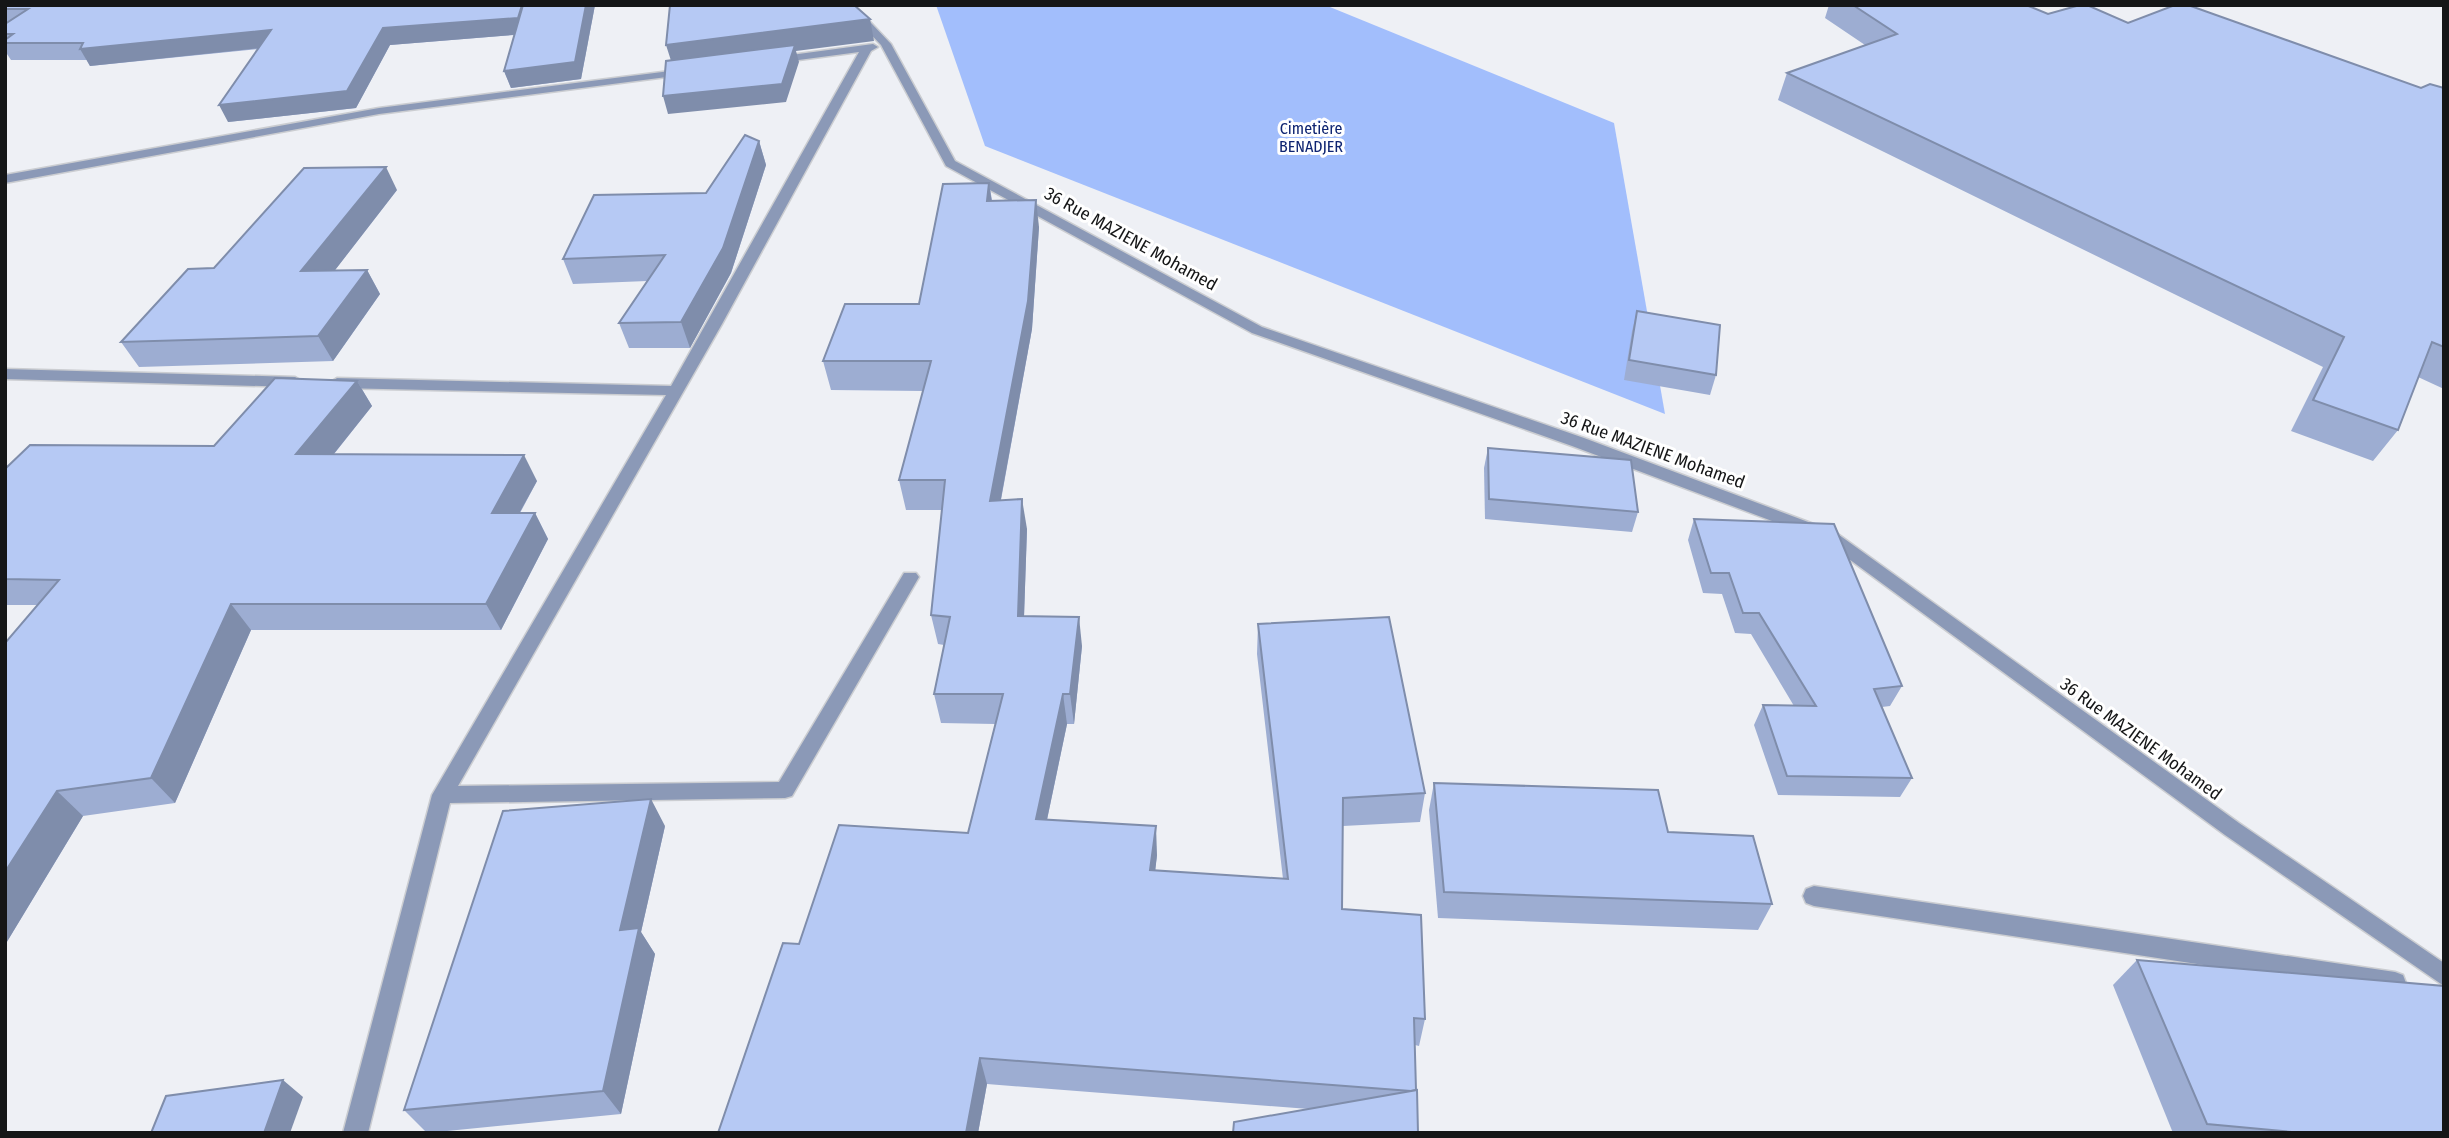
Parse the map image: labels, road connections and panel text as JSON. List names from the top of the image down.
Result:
{
  "streets": {
    "street": ["36 Rue MAZIENE Mohamed"]
  },
  "parks": ["Cimetière BENADJER"]
}
